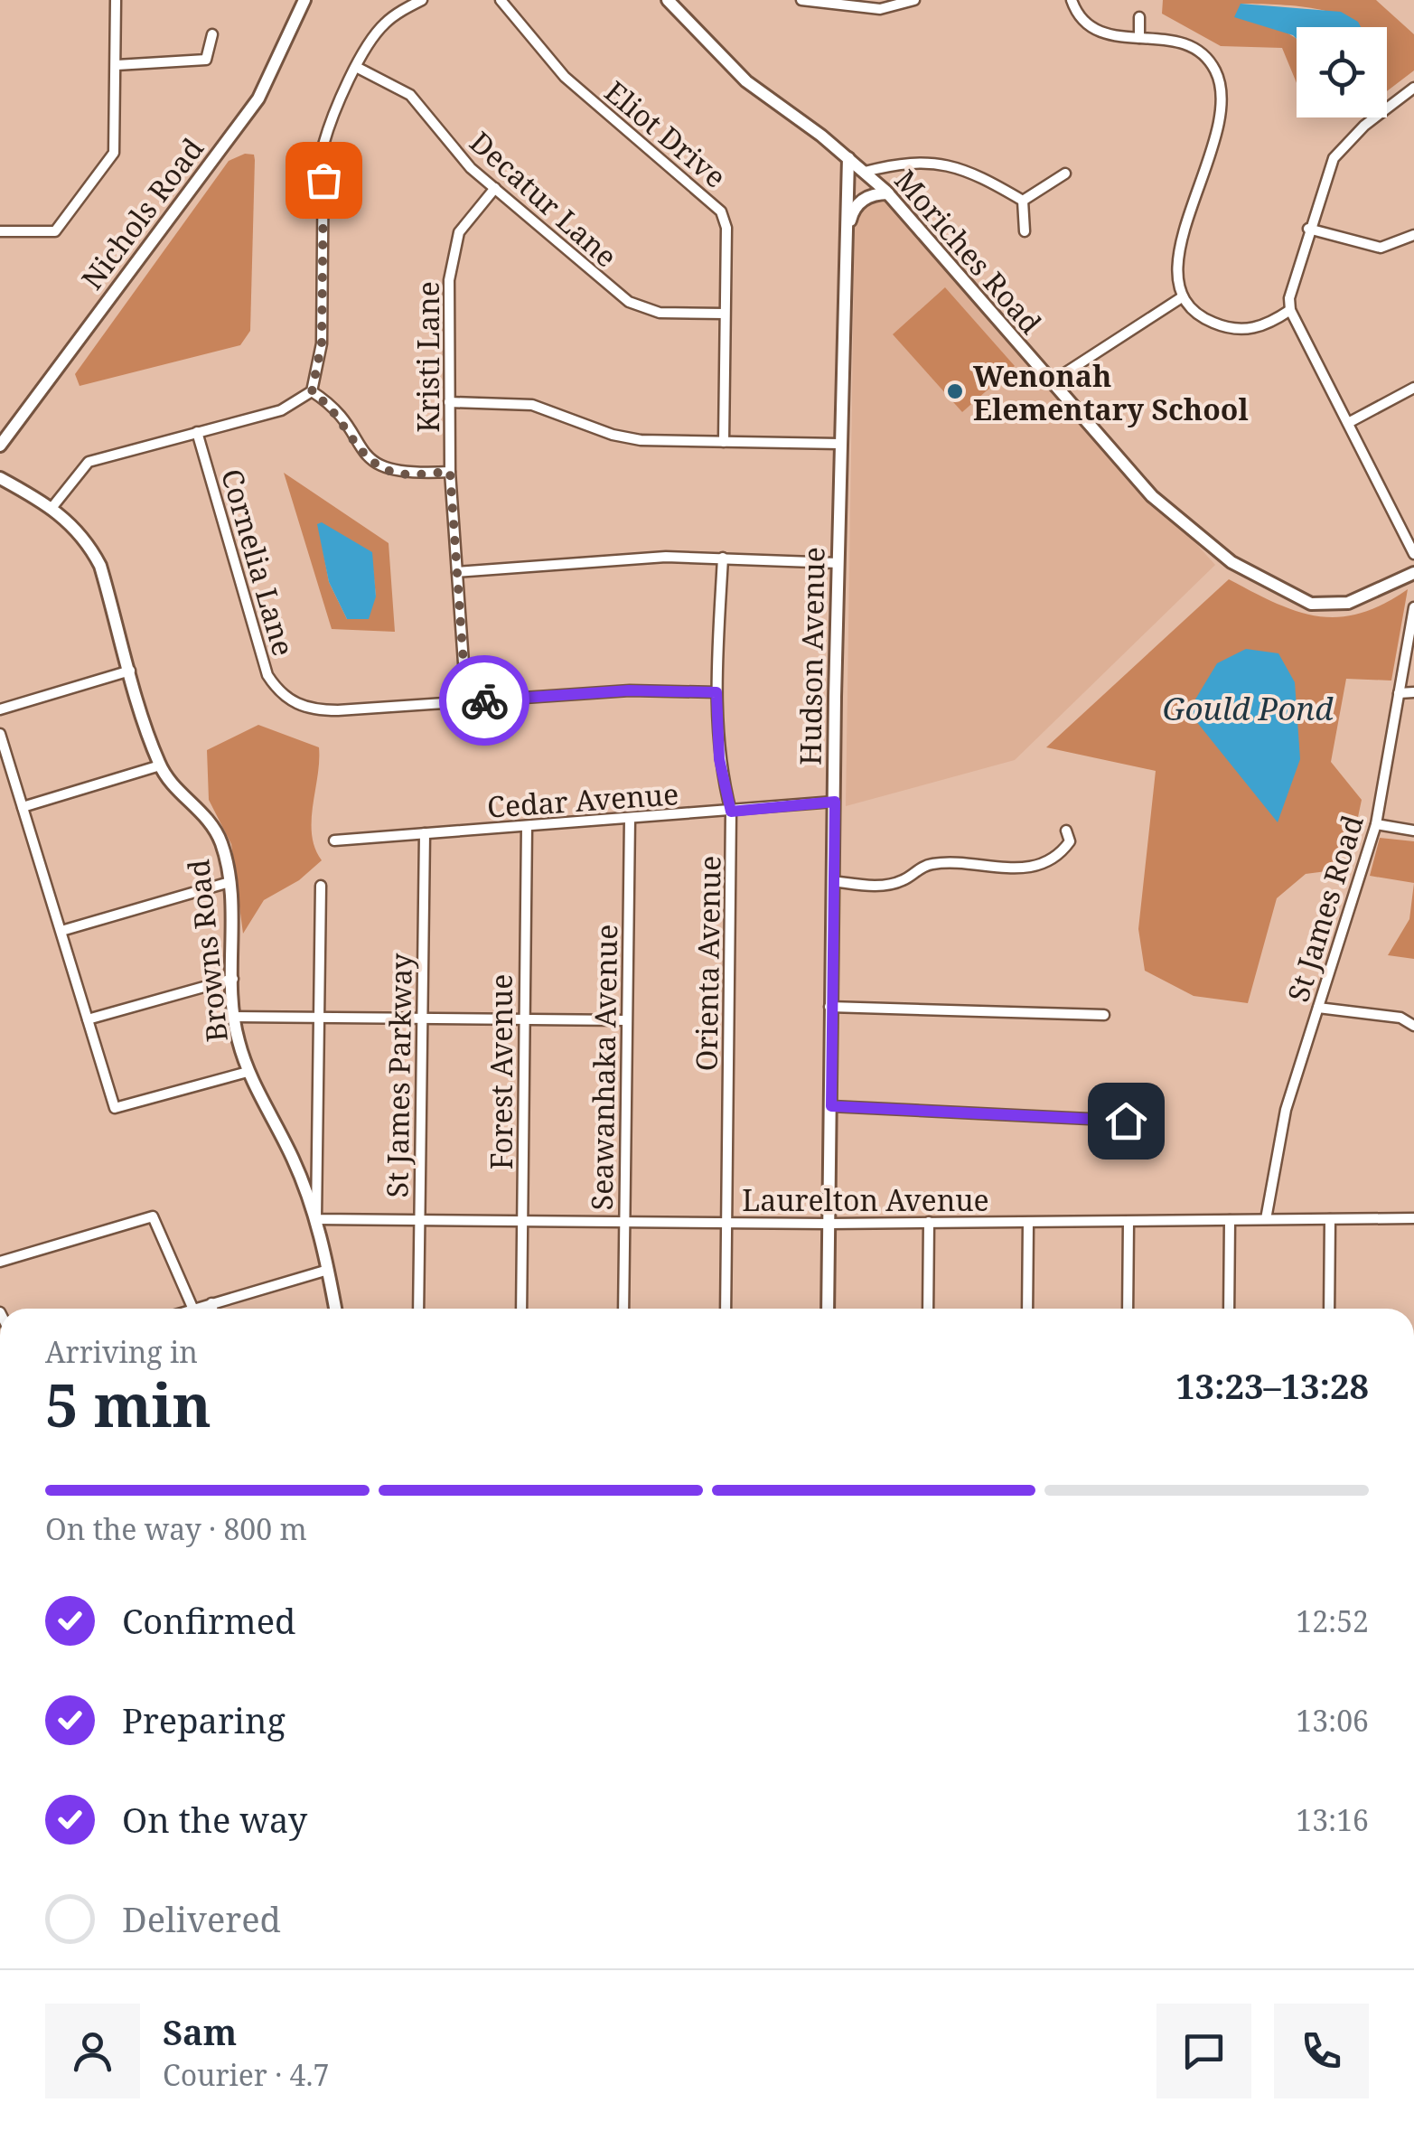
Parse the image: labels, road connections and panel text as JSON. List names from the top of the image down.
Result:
{
  "streets": {
    "street": [
      "Eliot Drive",
      "Decatur Lane",
      "Nichols Road",
      "Moriches Road",
      "Kristi Lane",
      "Cornelia Lane",
      "Hudson Avenue",
      "Cedar Avenue",
      "St James Road",
      "Browns Road",
      "Orienta Avenue",
      "Seawanhaka Avenue",
      "Forest Avenue",
      "St James Parkway",
      "Laurelton Avenue"
    ]
  },
  "crossings": [
    ["Eliot Drive", "Decatur Lane"],
    ["Decatur Lane", "Kristi Lane"],
    ["Moriches Road", "Hudson Avenue"],
    ["Kristi Lane", "Cornelia Lane"],
    ["Cornelia Lane", "Orienta Avenue"],
    ["Hudson Avenue", "Cedar Avenue"],
    ["Hudson Avenue", "Laurelton Avenue"],
    ["Cedar Avenue", "Orienta Avenue"],
    ["Cedar Avenue", "Seawanhaka Avenue"],
    ["Cedar Avenue", "Forest Avenue"],
    ["Cedar Avenue", "St James Parkway"],
    ["St James Road", "Laurelton Avenue"],
    ["Browns Road", "Laurelton Avenue"],
    ["Orienta Avenue", "Laurelton Avenue"],
    ["Seawanhaka Avenue", "Laurelton Avenue"],
    ["Forest Avenue", "Laurelton Avenue"],
    ["St James Parkway", "Laurelton Avenue"]
  ],
  "water": ["Gould Pond"],
  "places": ["Wenonah Elementary School"],
  "page": {
    "heading": ["5 min", "Arriving in", "13:23–13:28"],
    "panel": ["Sam", "Courier · 4.7"],
    "bar": "On the way · 800 m",
    "list": [
      ["Confirmed", "12:52"],
      ["Preparing", "13:06"],
      ["On the way", "13:16"],
      "Delivered"
    ]
  }
}
